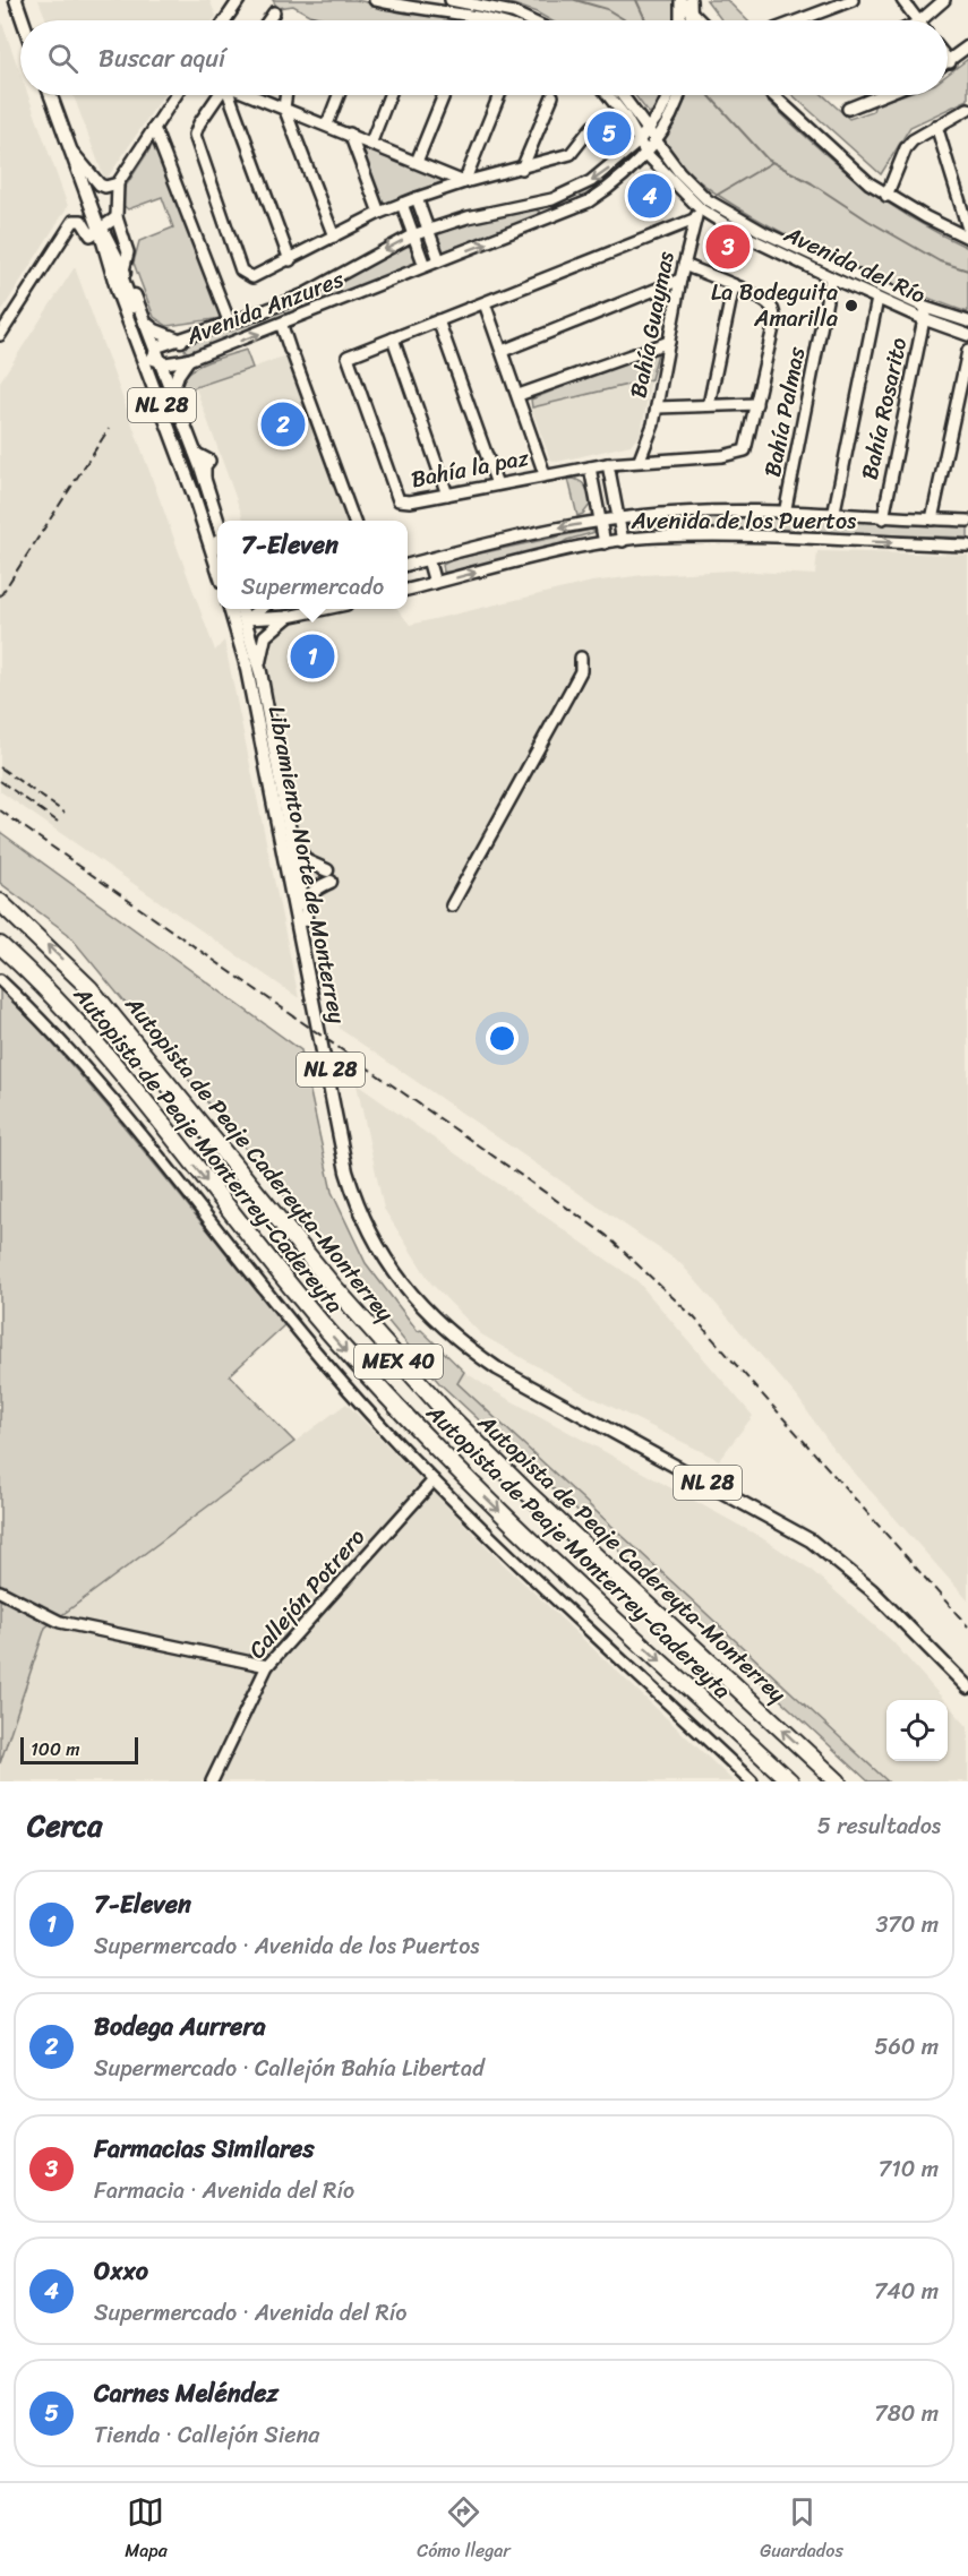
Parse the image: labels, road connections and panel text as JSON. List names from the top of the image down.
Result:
{
  "streets": {
    "highway": ["Autopista de Peaje Monterrey-Cadereyta", "Autopista de Peaje Cadereyta-Monterrey", "MEX 40"],
    "main road": ["NL 28", "Libramiento Norte de Monterrey"],
    "street": [
      "Avenida del Río",
      "Avenida Anzures",
      "Bahía Guaymas",
      "Bahía Rosarito",
      "Bahía Palmas",
      "Bahía la paz",
      "Avenida de los Puertos",
      "Callejón Potrero"
    ]
  },
  "crossings": [
    ["Avenida del Río", "Avenida Anzures"],
    ["Avenida del Río", "Bahía Guaymas"],
    ["Avenida del Río", "Bahía Rosarito"],
    ["Avenida del Río", "Bahía Palmas"],
    ["Avenida Anzures", "NL 28"],
    ["Bahía Guaymas", "Bahía la paz"],
    ["Bahía Rosarito", "Avenida de los Puertos"],
    ["Bahía Palmas", "Avenida de los Puertos"]
  ],
  "one_way": ["Autopista de Peaje Monterrey-Cadereyta", "Autopista de Peaje Cadereyta-Monterrey"],
  "places": ["La Bodeguita Amarilla"],
  "scale_bar": "100 m",
  "page": {
    "search": "Buscar aquí",
    "pins": [
      "5",
      "4",
      "3",
      "2",
      "1"
    ],
    "popup": ["7-Eleven", "Supermercado"],
    "scale": "100 m",
    "heading": ["Cerca", "5 resultados"],
    "list": [
      {
        "mark": "1",
        "name": "7-Eleven",
        "note": "Supermercado · Avenida de los Puertos",
        "value": "370 m"
      },
      {
        "mark": "2",
        "name": "Bodega Aurrera",
        "note": "Supermercado · Callejón Bahía Libertad",
        "value": "560 m"
      },
      {
        "mark": "3",
        "name": "Farmacias Similares",
        "note": "Farmacia · Avenida del Río",
        "value": "710 m"
      },
      {
        "mark": "4",
        "name": "Oxxo",
        "note": "Supermercado · Avenida del Río",
        "value": "740 m"
      },
      {
        "mark": "5",
        "name": "Carnes Meléndez",
        "note": "Tienda · Callejón Siena",
        "value": "780 m"
      }
    ],
    "nav": ["Mapa", "Cómo llegar", "Guardados"]
  }
}
